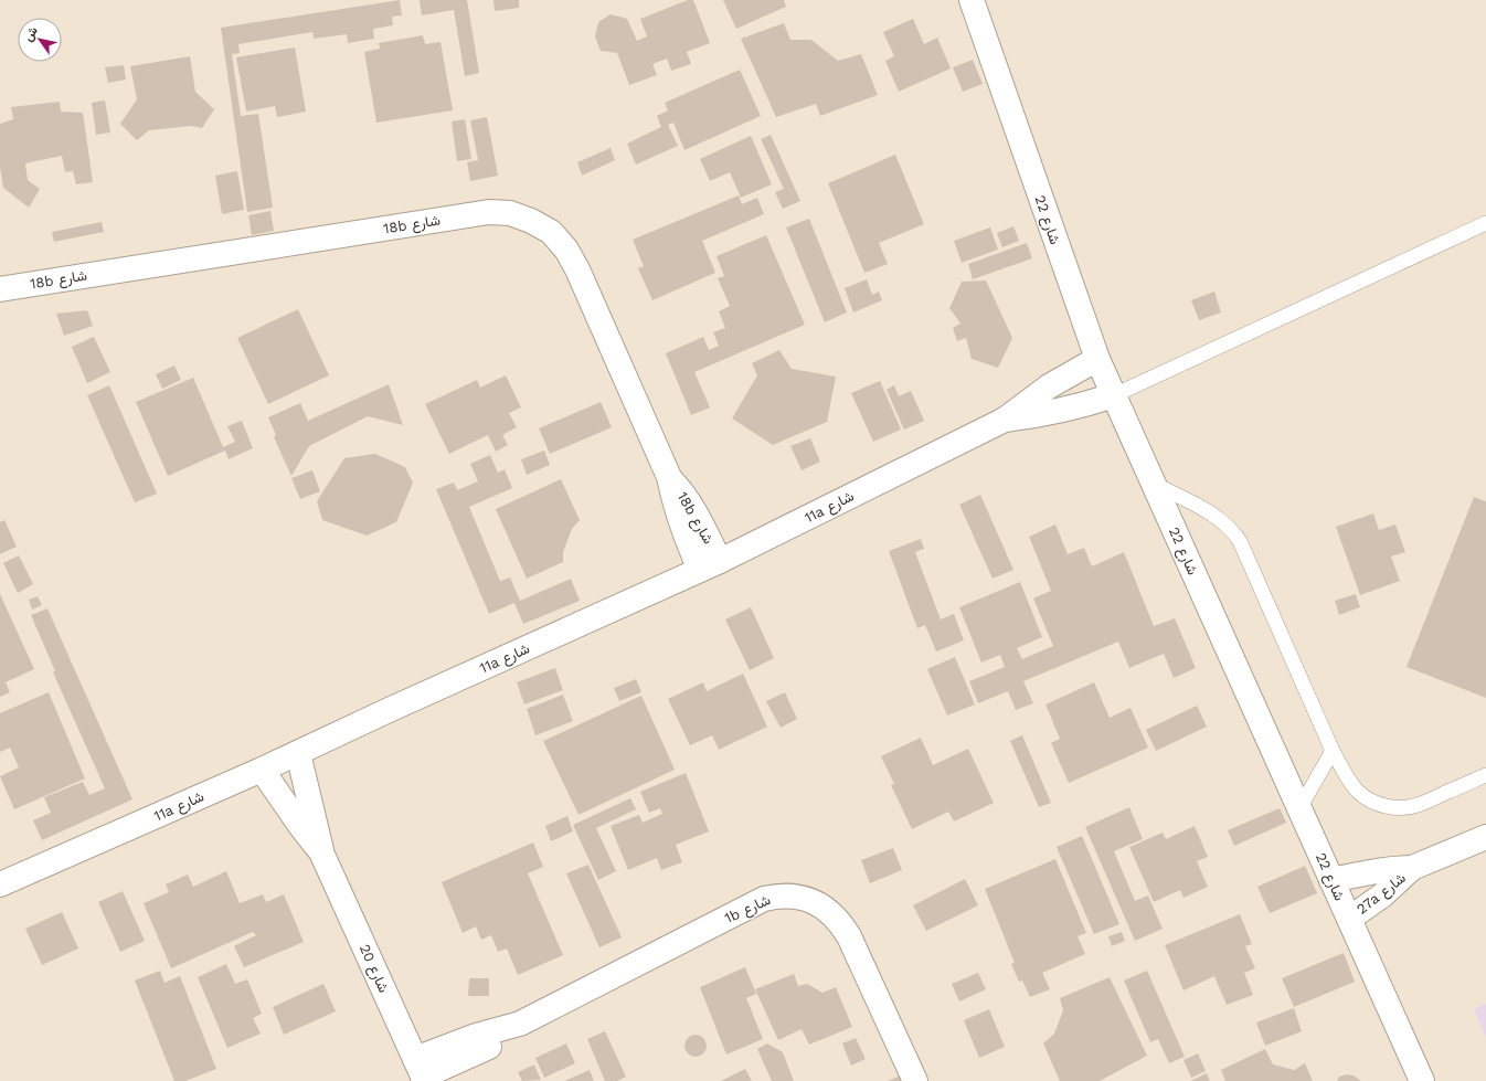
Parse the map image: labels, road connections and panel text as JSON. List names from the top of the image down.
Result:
{
  "streets": {
    "street": [
      "شارع 22",
      "18b شارع",
      "11a شارع",
      "27a شارع",
      "1b شارع",
      "شارع 20"
    ]
  },
  "crossings": [
    ["شارع 22", "11a شارع"],
    ["شارع 22", "27a شارع"],
    ["18b شارع", "11a شارع"],
    ["11a شارع", "شارع 20"],
    ["1b شارع", "شارع 20"]
  ],
  "north": "top left"
}
